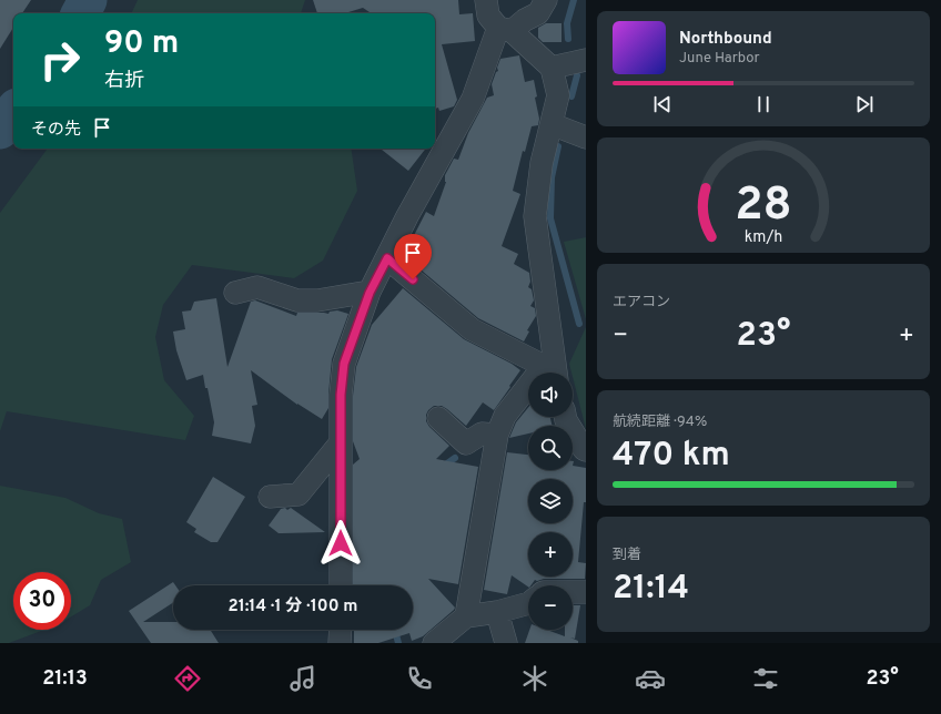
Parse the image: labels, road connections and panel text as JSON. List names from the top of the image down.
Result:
{
  "page": {
    "turn": ["90 m", "右折"],
    "song": ["Northbound", "June Harbor"],
    "then": "その先",
    "tile": [
      "エアコン",
      ["航続距離 · 94%", "470 km"],
      ["到着", "21:14"]
    ],
    "heat": ["−", "23°", "+"],
    "map_buttons": ["+", "−"],
    "limit": "30",
    "trip": "21:14 · 1 分 · 100 m",
    "tabs": ["21:13", "23°"],
    "gauge": ["28", "km/h"]
  }
}
